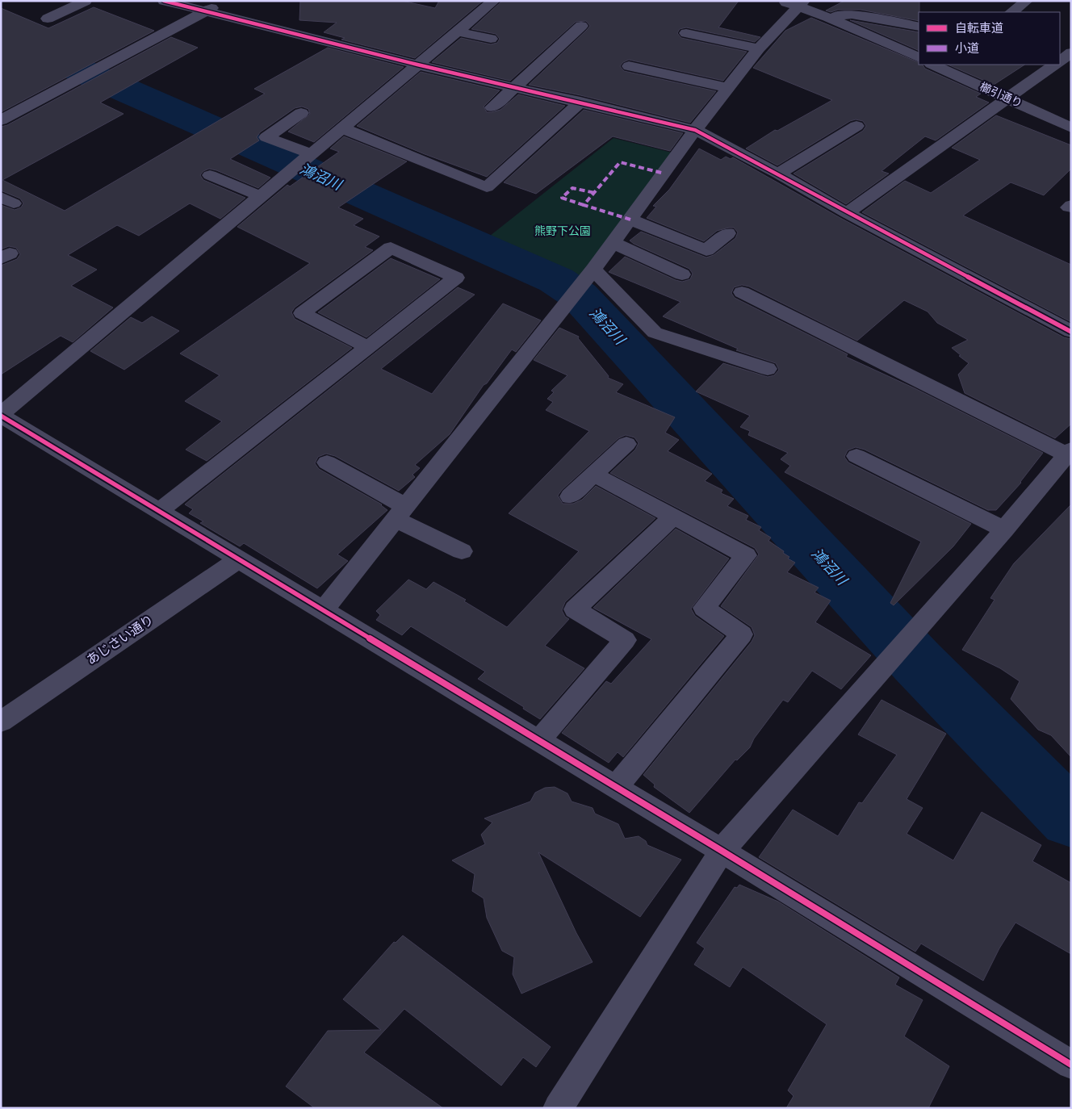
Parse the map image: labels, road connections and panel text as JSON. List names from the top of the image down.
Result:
{
  "streets": {
    "street": ["櫛引通り", "あじさい通り"]
  },
  "water": ["鴻沼川"],
  "parks": ["熊野下公園"],
  "legend": ["自転車道", "小道"]
}
